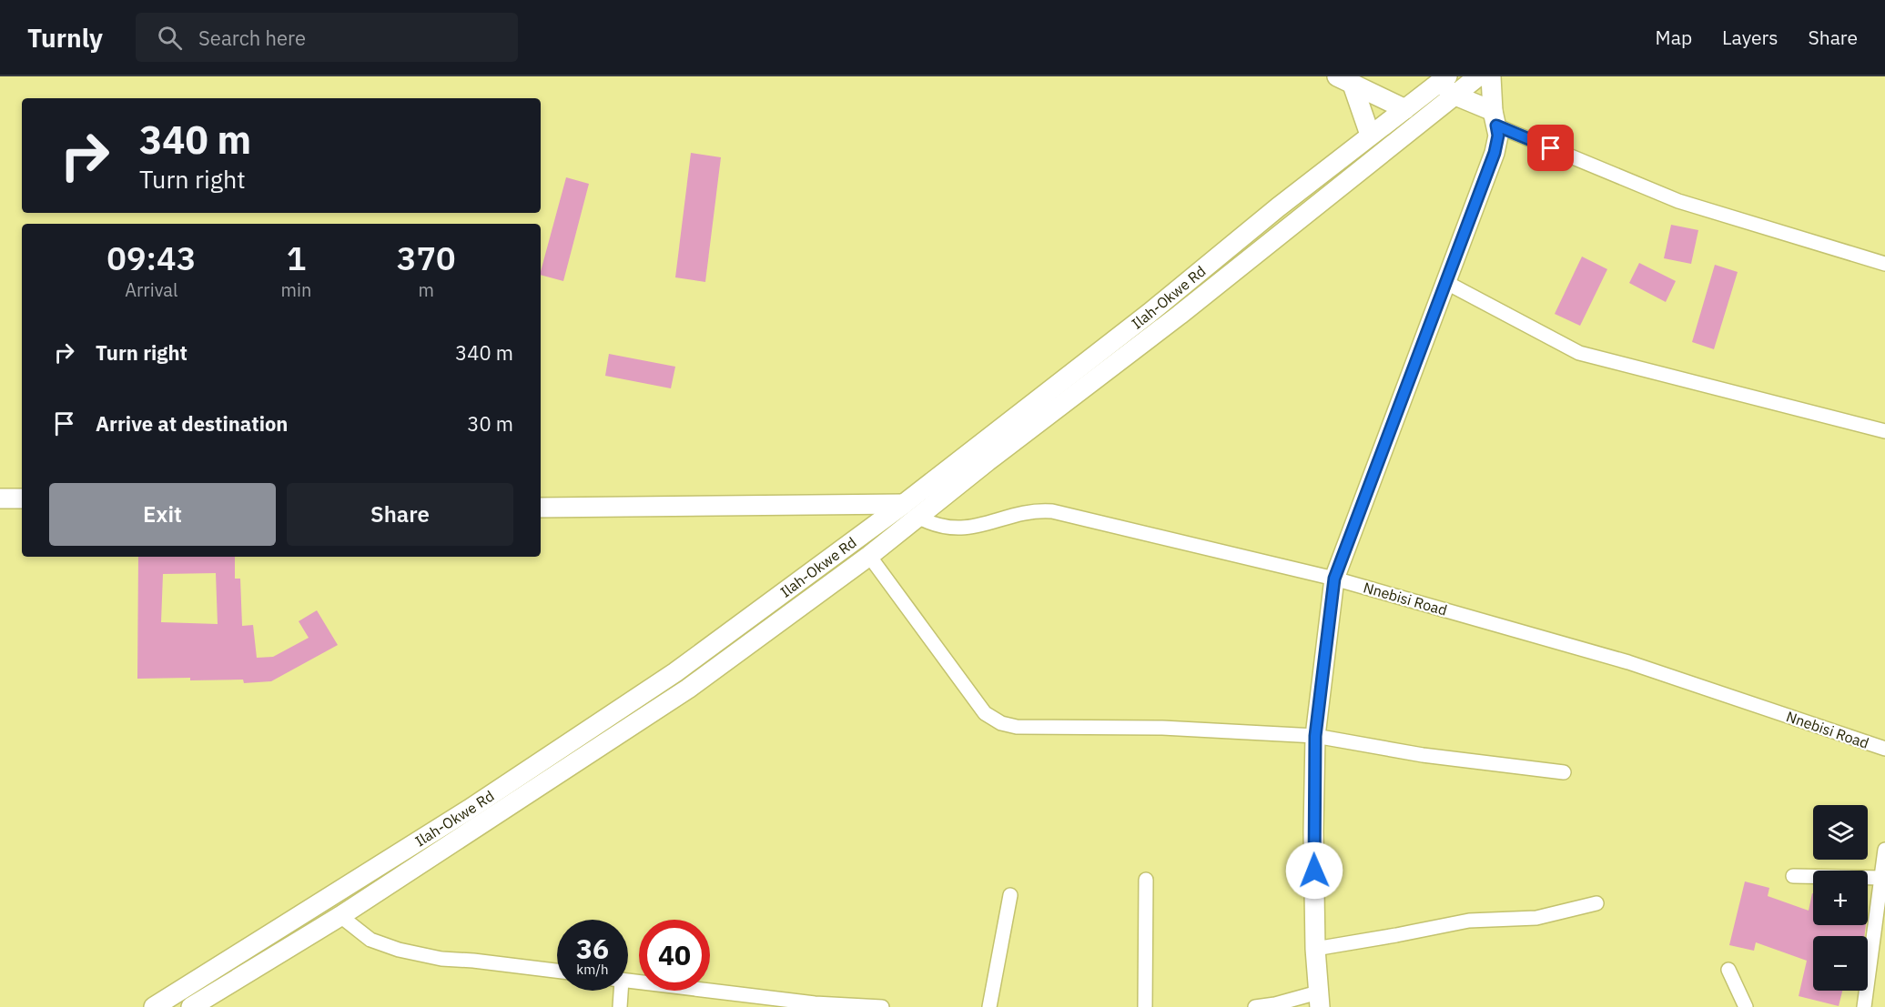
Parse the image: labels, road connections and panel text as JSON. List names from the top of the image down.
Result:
{
  "streets": {
    "main road": ["Ilah-Okwe Rd"],
    "street": ["Nnebisi Road"]
  },
  "crossings": [
    ["Ilah-Okwe Rd", "Nnebisi Road"]
  ],
  "page": {
    "header": "Turnly",
    "search": "Search here",
    "nav": ["Map", "Layers", "Share"],
    "turn": ["340 m", "Turn right"],
    "eta": [
      "09:43",
      "Arrival",
      "1",
      "min",
      "370",
      "m"
    ],
    "list": [
      {
        "name": "Turn right",
        "value": "340 m"
      },
      {
        "name": "Arrive at destination",
        "value": "30 m"
      }
    ],
    "buttons": ["Exit", "Share"],
    "map_buttons": ["+", "−"],
    "speed": "36 km/h",
    "limit": "40"
  }
}
